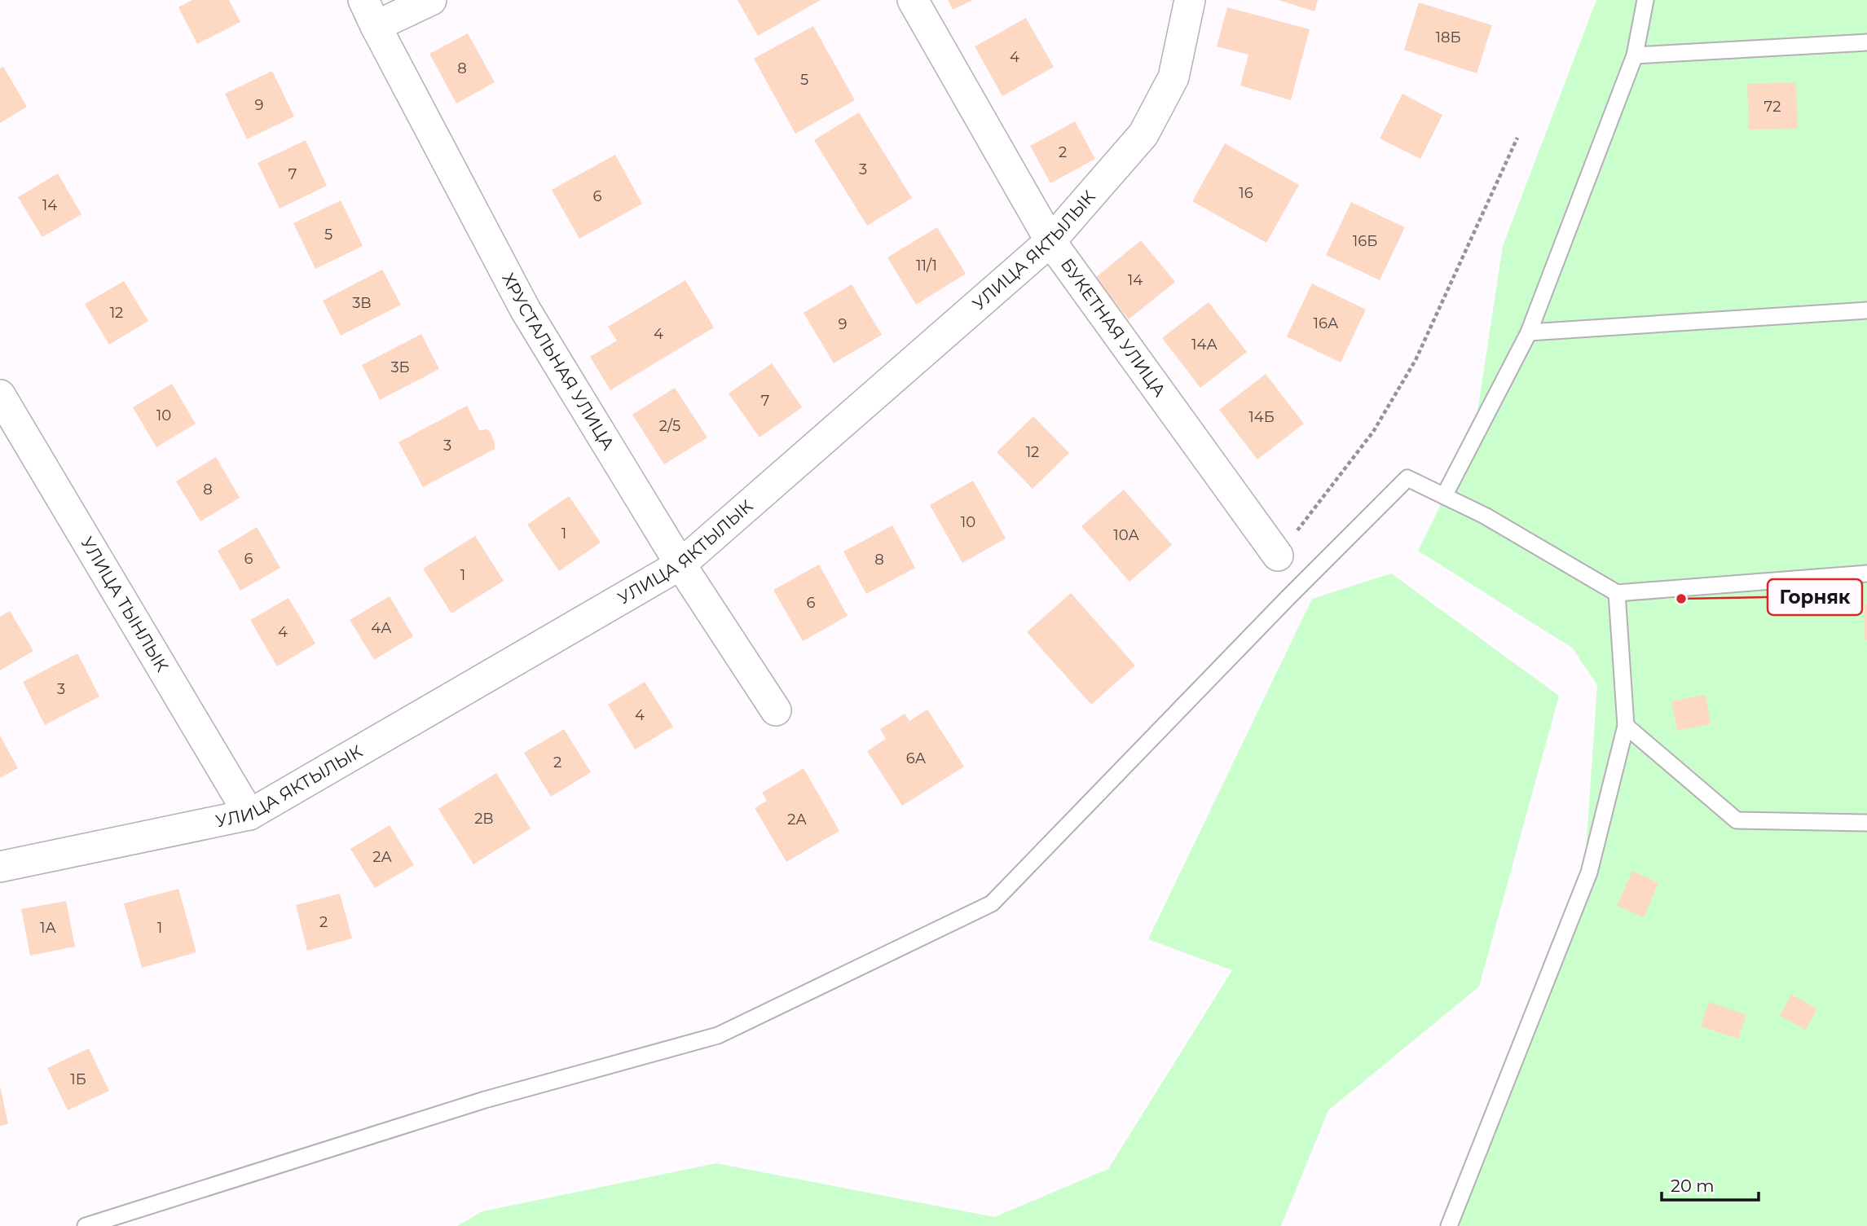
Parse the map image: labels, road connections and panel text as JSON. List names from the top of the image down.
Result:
{
  "streets": {
    "street": [
      "УЛИЦА ЯКТЫЛЫК",
      "БУКЕТНАЯ УЛИЦА",
      "ХРУСТАЛЬНАЯ УЛИЦА",
      "УЛИЦА ТЫНЛЫК"
    ]
  },
  "crossings": [
    ["УЛИЦА ЯКТЫЛЫК", "БУКЕТНАЯ УЛИЦА"],
    ["УЛИЦА ЯКТЫЛЫК", "ХРУСТАЛЬНАЯ УЛИЦА"],
    ["УЛИЦА ЯКТЫЛЫК", "УЛИЦА ТЫНЛЫК"]
  ],
  "places": ["Горняк"],
  "house_numbers": [
    "18Б",
    "4",
    "8",
    "5",
    "9",
    "72",
    "2",
    "3",
    "7",
    "16",
    "6",
    "14",
    "5",
    "16Б",
    "11/1",
    "14",
    "3В",
    "12",
    "16А",
    "9",
    "4",
    "14А",
    "3Б",
    "7",
    "10",
    "14Б",
    "2/5",
    "3",
    "12",
    "8",
    "10",
    "1",
    "10А",
    "6",
    "8",
    "1",
    "6",
    "4А",
    "4",
    "3",
    "4",
    "6А",
    "2",
    "2В",
    "2А",
    "2А",
    "2",
    "1А",
    "1",
    "1Б"
  ],
  "scale_bar": "20 m"
}
